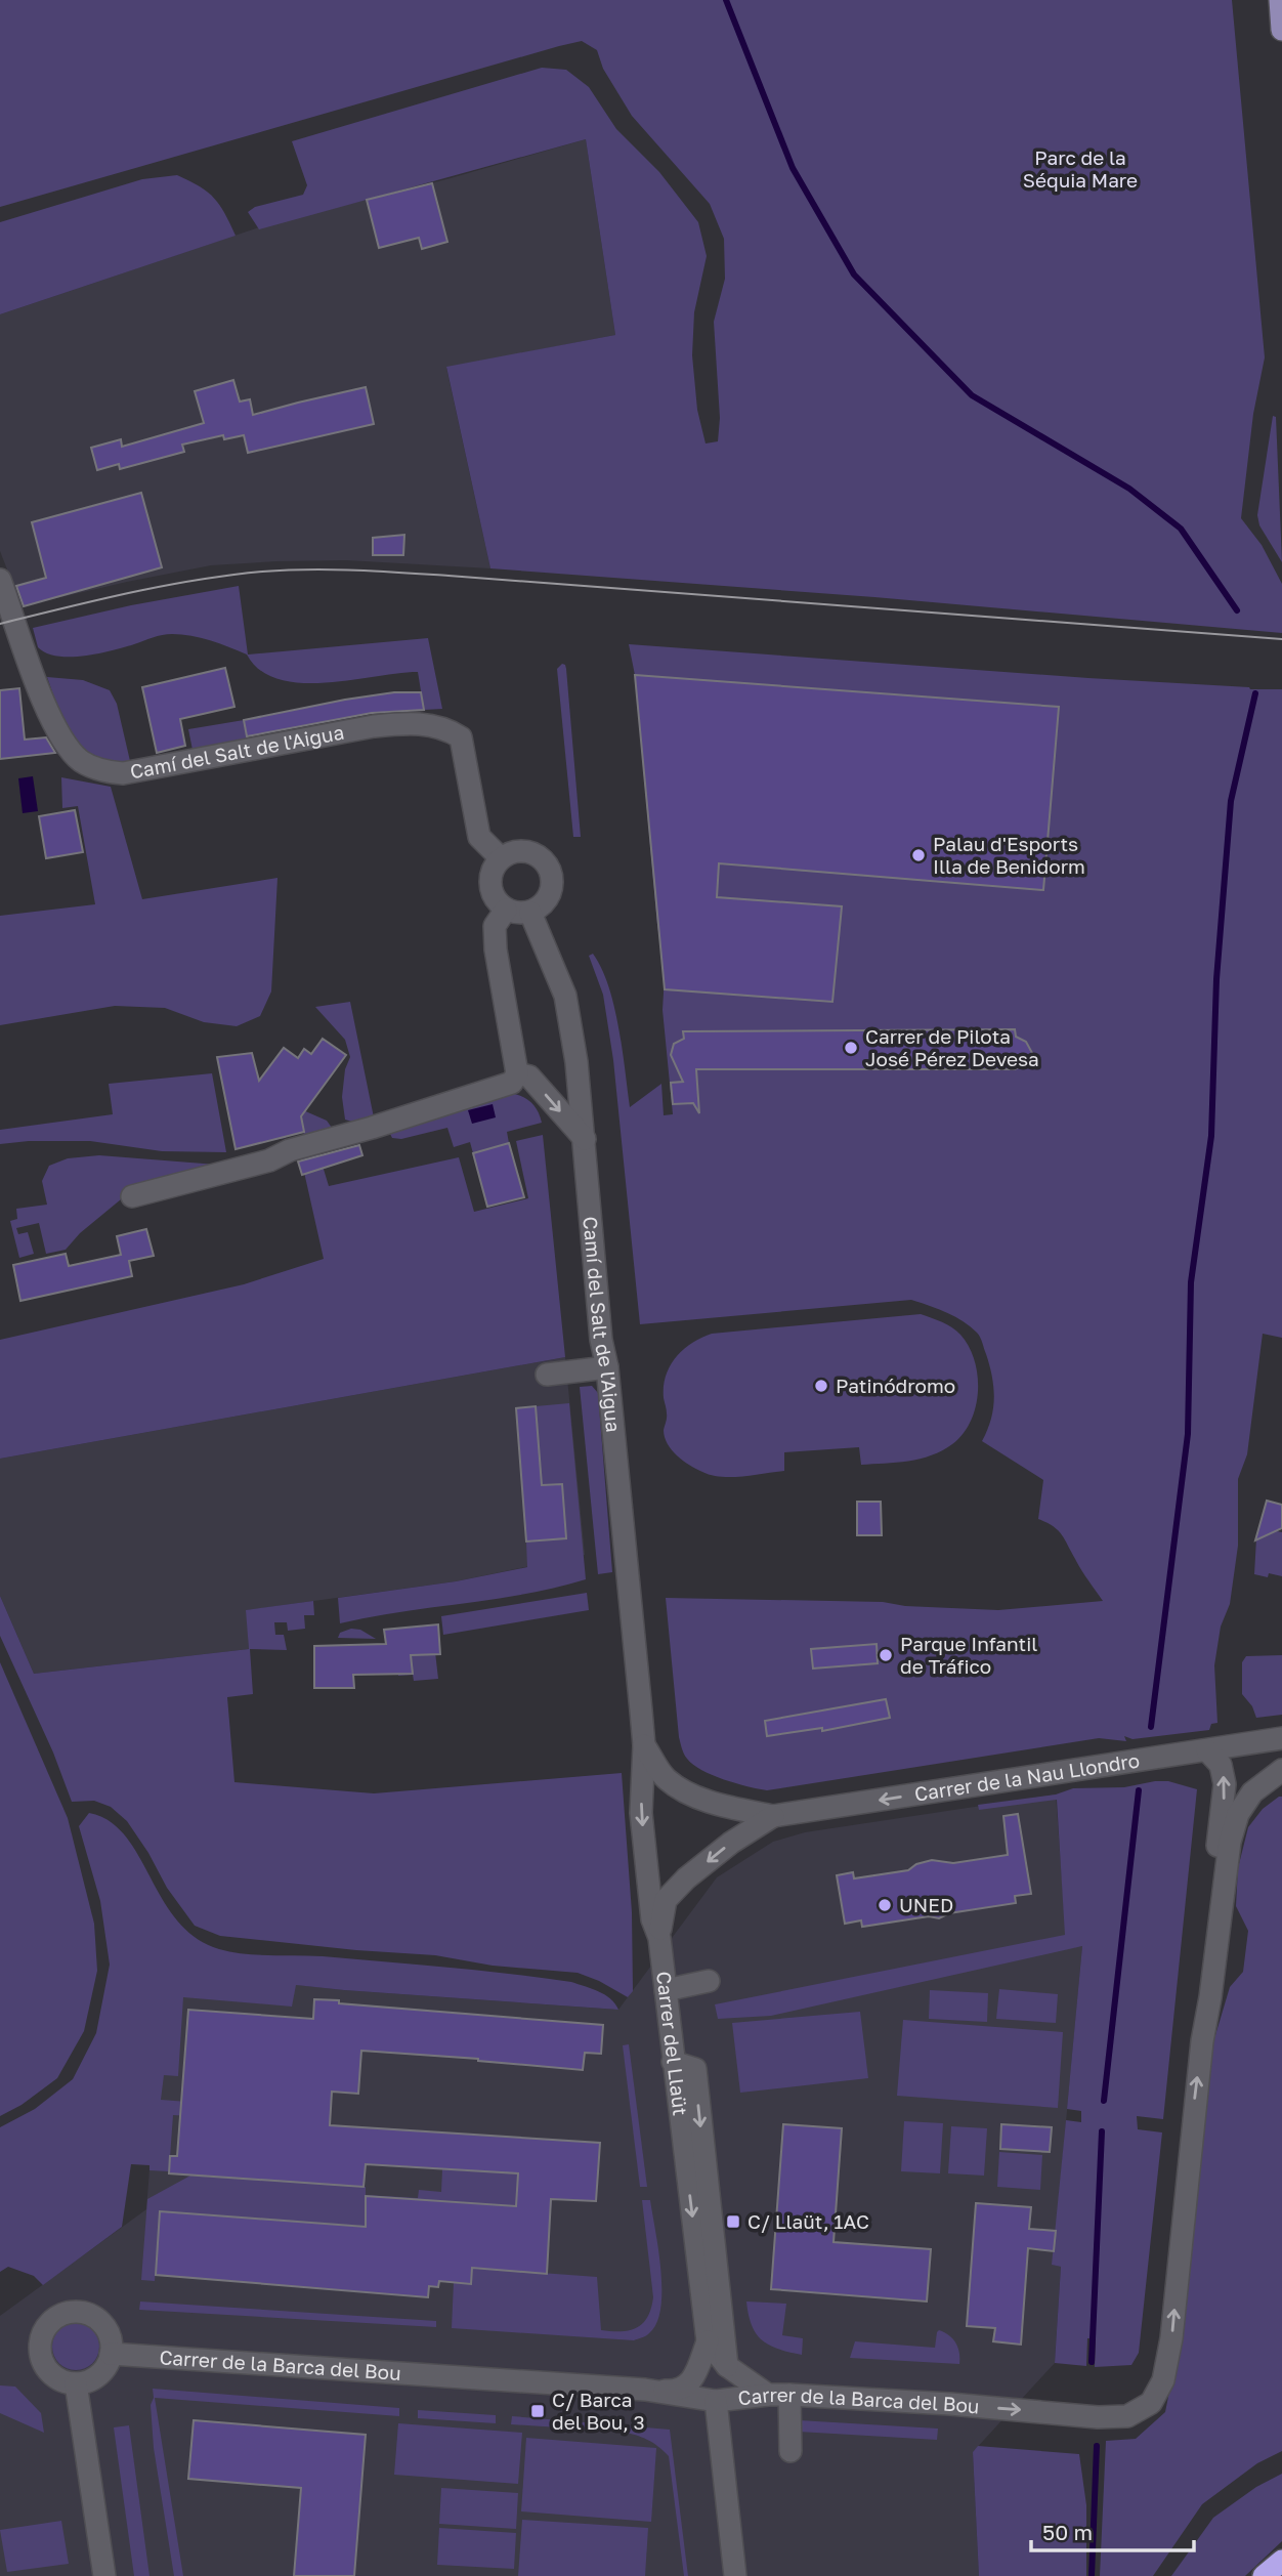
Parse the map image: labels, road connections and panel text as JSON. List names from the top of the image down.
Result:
{
  "streets": {
    "street": [
      "Camí del Salt de l'Aigua",
      "Carrer de la Nau Llondro",
      "Carrer del Llaüt",
      "Carrer de la Barca del Bou"
    ]
  },
  "crossings": [
    ["Camí del Salt de l'Aigua", "Carrer de la Nau Llondro"],
    ["Camí del Salt de l'Aigua", "Carrer del Llaüt"],
    ["Carrer de la Nau Llondro", "Carrer del Llaüt"],
    ["Carrer de la Nau Llondro", "Carrer de la Barca del Bou"],
    ["Carrer del Llaüt", "Carrer de la Barca del Bou"]
  ],
  "one_way": ["Carrer de la Nau Llondro"],
  "parks": ["Parc de la Séquia Mare"],
  "places": {
    "other": [
      "Palau d'Esports Illa de Benidorm",
      "Carrer de Pilota José Pérez Devesa",
      "Patinódromo",
      "Parque Infantil de Tráfico",
      "UNED"
    ],
    "transit": ["C/ Llaüt, 1AC", "C/ Barca del Bou, 3"]
  },
  "scale_bar": "50 m"
}
